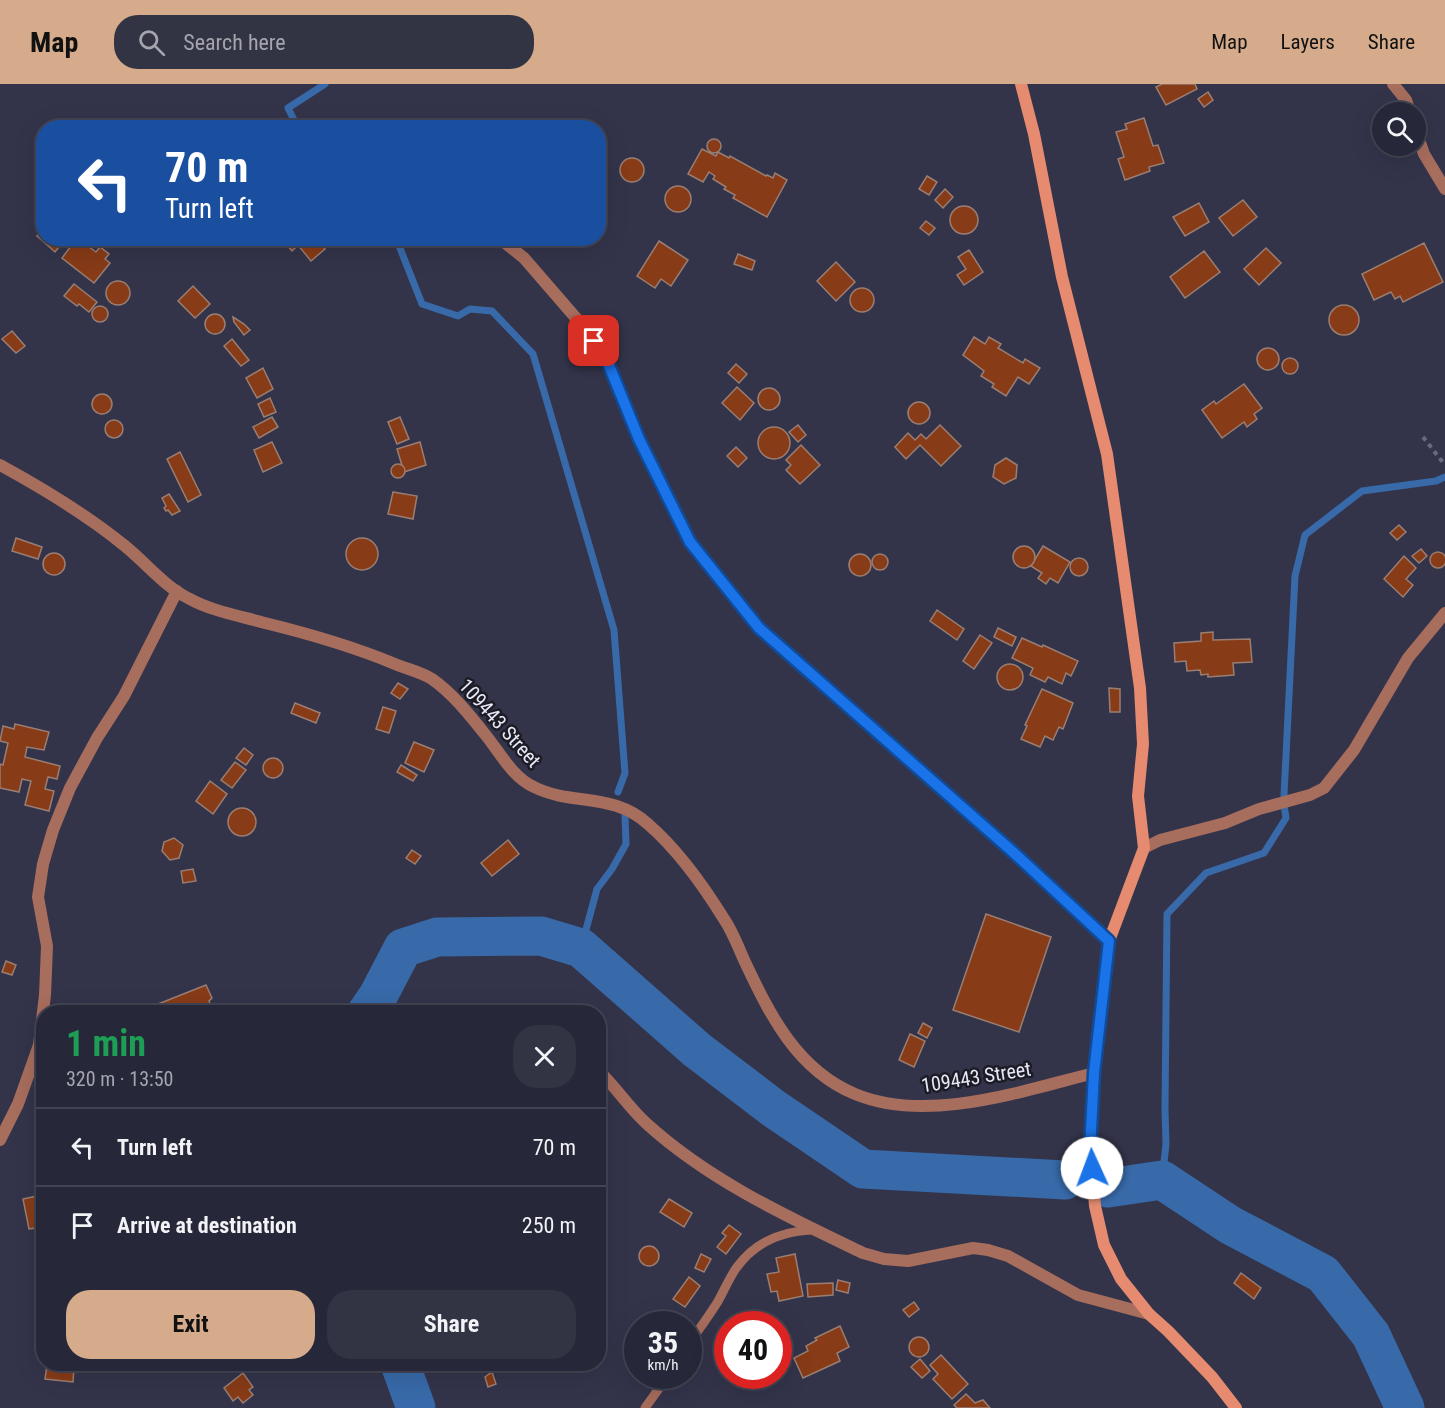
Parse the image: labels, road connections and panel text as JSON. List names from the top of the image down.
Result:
{
  "streets": {
    "street": ["109443 Street"]
  },
  "page": {
    "header": "Map",
    "search": "Search here",
    "nav": ["Map", "Layers", "Share"],
    "turn": ["70 m", "Turn left"],
    "heading": ["1 min", "320 m · 13:50"],
    "list": [
      {
        "name": "Turn left",
        "value": "70 m"
      },
      {
        "name": "Arrive at destination",
        "value": "250 m"
      }
    ],
    "buttons": ["Exit", "Share"],
    "speed": "35 km/h",
    "limit": "40"
  }
}
